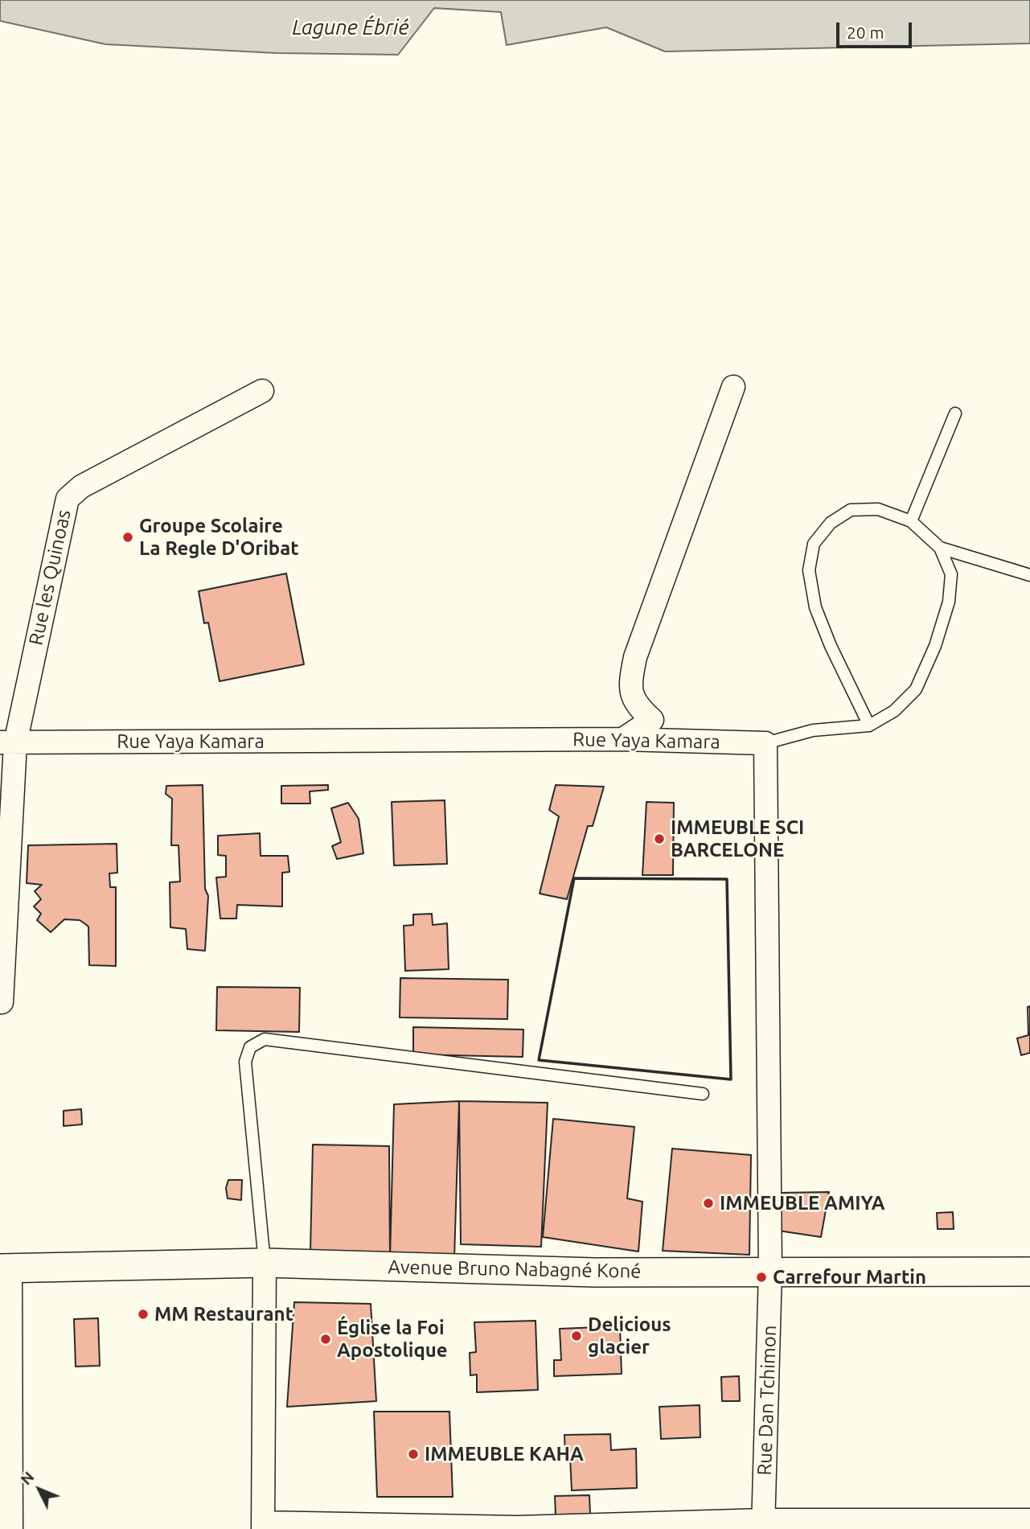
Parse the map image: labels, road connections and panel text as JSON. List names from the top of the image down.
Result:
{
  "streets": {
    "street": [
      "Rue les Quinoas",
      "Rue Yaya Kamara",
      "Avenue Bruno Nabagné Koné",
      "Rue Dan Tchimon"
    ]
  },
  "crossings": [
    ["Rue les Quinoas", "Rue Yaya Kamara"],
    ["Avenue Bruno Nabagné Koné", "Rue Dan Tchimon"]
  ],
  "water": ["Lagune Ébrié"],
  "places": [
    "Groupe Scolaire La Regle D'Oribat",
    "IMMEUBLE SCI BARCELONE",
    "IMMEUBLE AMIYA",
    "Carrefour Martin",
    "MM Restaurant",
    "Delicious glacier",
    "Église la Foi Apostolique",
    "IMMEUBLE KAHA"
  ],
  "scale_bar": "20 m",
  "north": "top left"
}
